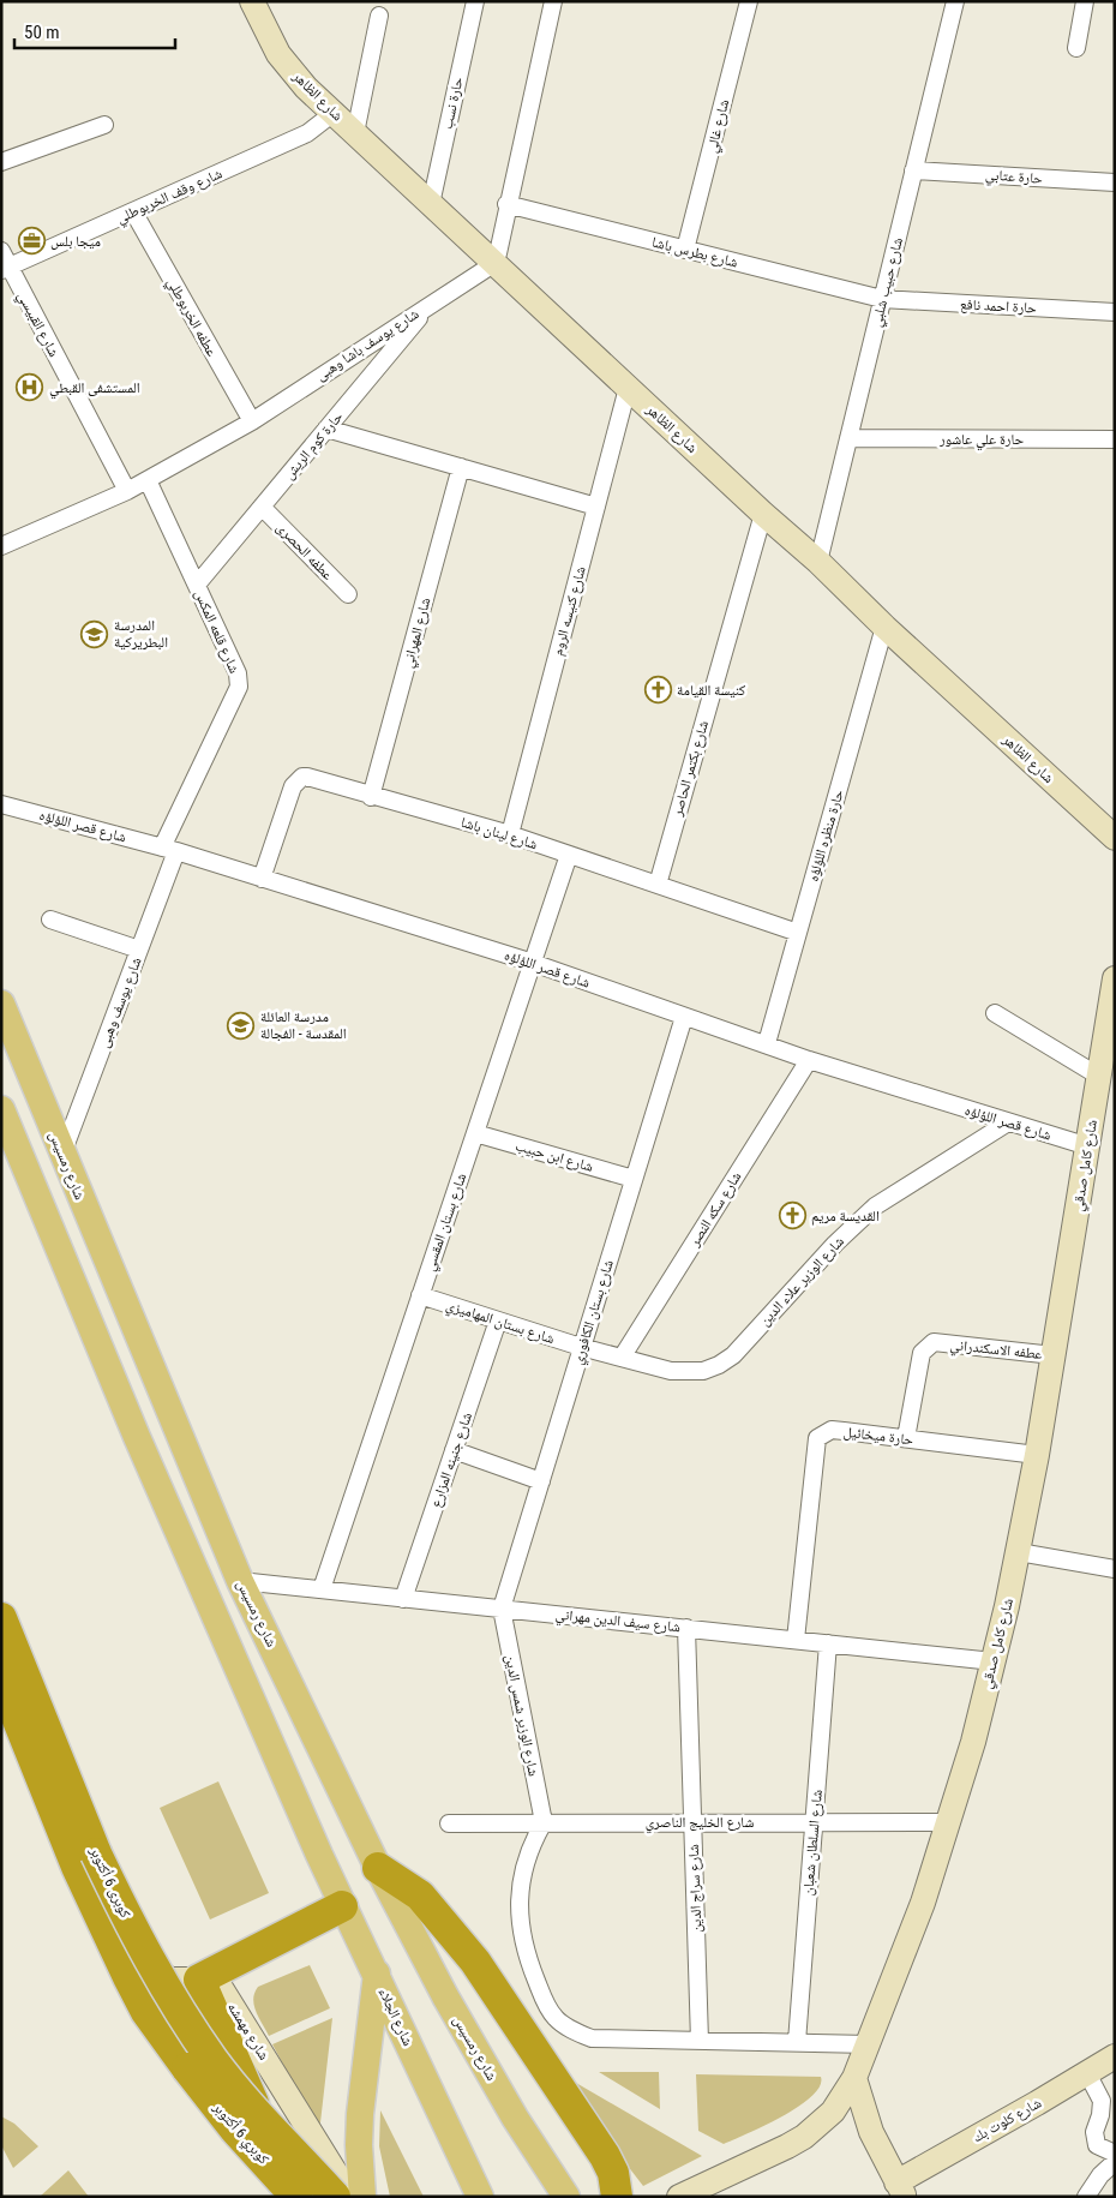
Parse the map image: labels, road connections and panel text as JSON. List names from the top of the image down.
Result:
{
  "streets": {
    "highway": ["كوبرى 6 أكتوبر", "كوبري 6 أكتوبر"],
    "main road": [
      "شارع الظاهر",
      "شارع رمسيس",
      "شارع كامل صدقي",
      "شارع الجلاء",
      "شارع مهمشه",
      "شارع كلوت بك"
    ],
    "street": [
      "حارة نسب",
      "شارع غالي",
      "حارة عتابي",
      "شارع وقف الخربوطلي",
      "شارع بطرس باشا",
      "شارع حبيب شلبي",
      "حارة احمد نافع",
      "عطفه الخربوطلي",
      "شارع القبيسي",
      "شارع يوسف باشا وهبى",
      "حارة علي عاشور",
      "حارة كوم الريش",
      "عطفه الحصرى",
      "شارع كنيسه الروم",
      "شارع قلعه المكس",
      "شارع المهراني",
      "شارع بكتمر الحاصر",
      "شارع قصر اللؤلؤه",
      "شارع لينان باشا",
      "حارة منظره اللؤلؤه",
      "شارع يوسف وهبى",
      "شارع ابن حبيب",
      "شارع سكه النصر",
      "شارع بستان المقسي",
      "شارع الوزير علاء الدين",
      "شارع بستان الكافوري",
      "شارع بستان المهاميزي",
      "عطفه الاسكندراني",
      "حارة ميخائيل",
      "شارع جنينه المزارع",
      "شارع سيف الدين مهراني",
      "شارع الوزير شمس الدين",
      "شارع الخليج الناصري",
      "شارع السلطان شعبان",
      "شارع سراج الدين"
    ]
  },
  "crossings": [
    ["شارع الظاهر", "حارة نسب"],
    ["شارع الظاهر", "شارع وقف الخربوطلي"],
    ["شارع الظاهر", "شارع حبيب شلبي"],
    ["شارع الظاهر", "شارع يوسف باشا وهبى"],
    ["شارع الظاهر", "شارع كنيسه الروم"],
    ["شارع الظاهر", "شارع بكتمر الحاصر"],
    ["شارع الظاهر", "حارة منظره اللؤلؤه"],
    ["شارع غالي", "شارع بطرس باشا"],
    ["حارة عتابي", "شارع حبيب شلبي"],
    ["شارع وقف الخربوطلي", "عطفه الخربوطلي"],
    ["شارع وقف الخربوطلي", "شارع القبيسي"],
    ["شارع بطرس باشا", "شارع حبيب شلبي"],
    ["شارع بطرس باشا", "حارة احمد نافع"],
    ["شارع حبيب شلبي", "حارة احمد نافع"],
    ["شارع حبيب شلبي", "حارة علي عاشور"],
    ["عطفه الخربوطلي", "شارع يوسف باشا وهبى"],
    ["شارع القبيسي", "شارع يوسف باشا وهبى"],
    ["شارع يوسف باشا وهبى", "حارة كوم الريش"],
    ["شارع يوسف باشا وهبى", "شارع قلعه المكس"],
    ["حارة كوم الريش", "عطفه الحصرى"],
    ["حارة كوم الريش", "شارع قلعه المكس"],
    ["شارع كنيسه الروم", "شارع لينان باشا"],
    ["شارع قلعه المكس", "شارع قصر اللؤلؤه"],
    ["شارع قلعه المكس", "شارع يوسف وهبى"],
    ["شارع المهراني", "شارع لينان باشا"],
    ["شارع بكتمر الحاصر", "شارع لينان باشا"],
    ["شارع قصر اللؤلؤه", "شارع لينان باشا"],
    ["شارع قصر اللؤلؤه", "حارة منظره اللؤلؤه"],
    ["شارع قصر اللؤلؤه", "شارع يوسف وهبى"],
    ["شارع قصر اللؤلؤه", "شارع كامل صدقي"],
    ["شارع قصر اللؤلؤه", "شارع سكه النصر"],
    ["شارع قصر اللؤلؤه", "شارع بستان المقسي"],
    ["شارع قصر اللؤلؤه", "شارع الوزير علاء الدين"],
    ["شارع قصر اللؤلؤه", "شارع بستان الكافوري"],
    ["شارع لينان باشا", "حارة منظره اللؤلؤه"],
    ["شارع لينان باشا", "شارع بستان المقسي"],
    ["شارع يوسف وهبى", "شارع رمسيس"],
    ["شارع ابن حبيب", "شارع بستان المقسي"],
    ["شارع ابن حبيب", "شارع بستان الكافوري"],
    ["شارع رمسيس", "شارع سيف الدين مهراني"],
    ["شارع كامل صدقي", "عطفه الاسكندراني"],
    ["شارع كامل صدقي", "حارة ميخائيل"],
    ["شارع كامل صدقي", "شارع سيف الدين مهراني"],
    ["شارع كامل صدقي", "شارع الخليج الناصري"],
    ["شارع سكه النصر", "شارع الوزير علاء الدين"],
    ["شارع بستان المقسي", "شارع بستان المهاميزي"],
    ["شارع بستان المقسي", "شارع سيف الدين مهراني"],
    ["شارع الوزير علاء الدين", "شارع بستان الكافوري"],
    ["شارع الوزير علاء الدين", "شارع بستان المهاميزي"],
    ["شارع بستان الكافوري", "شارع بستان المهاميزي"],
    ["شارع بستان الكافوري", "شارع سيف الدين مهراني"],
    ["شارع بستان الكافوري", "شارع الوزير شمس الدين"],
    ["شارع بستان المهاميزي", "شارع جنينه المزارع"],
    ["عطفه الاسكندراني", "حارة ميخائيل"],
    ["حارة ميخائيل", "شارع سيف الدين مهراني"],
    ["شارع جنينه المزارع", "شارع سيف الدين مهراني"],
    ["شارع سيف الدين مهراني", "شارع الوزير شمس الدين"],
    ["شارع سيف الدين مهراني", "شارع السلطان شعبان"],
    ["شارع سيف الدين مهراني", "شارع سراج الدين"],
    ["شارع الوزير شمس الدين", "شارع الخليج الناصري"],
    ["شارع الخليج الناصري", "شارع السلطان شعبان"],
    ["شارع الخليج الناصري", "شارع سراج الدين"],
    ["كوبرى 6 أكتوبر", "كوبري 6 أكتوبر"]
  ],
  "places": {
    "office": ["ميجا بلس"],
    "hospital": ["المستشفى القبطي"],
    "school or university": ["المدرسة البطريركية", "مدرسة العائلة المقدسة - الفجالة"],
    "church": ["كنيسة القيامة", "القديسة مريم"]
  },
  "scale_bar": "50 m"
}
